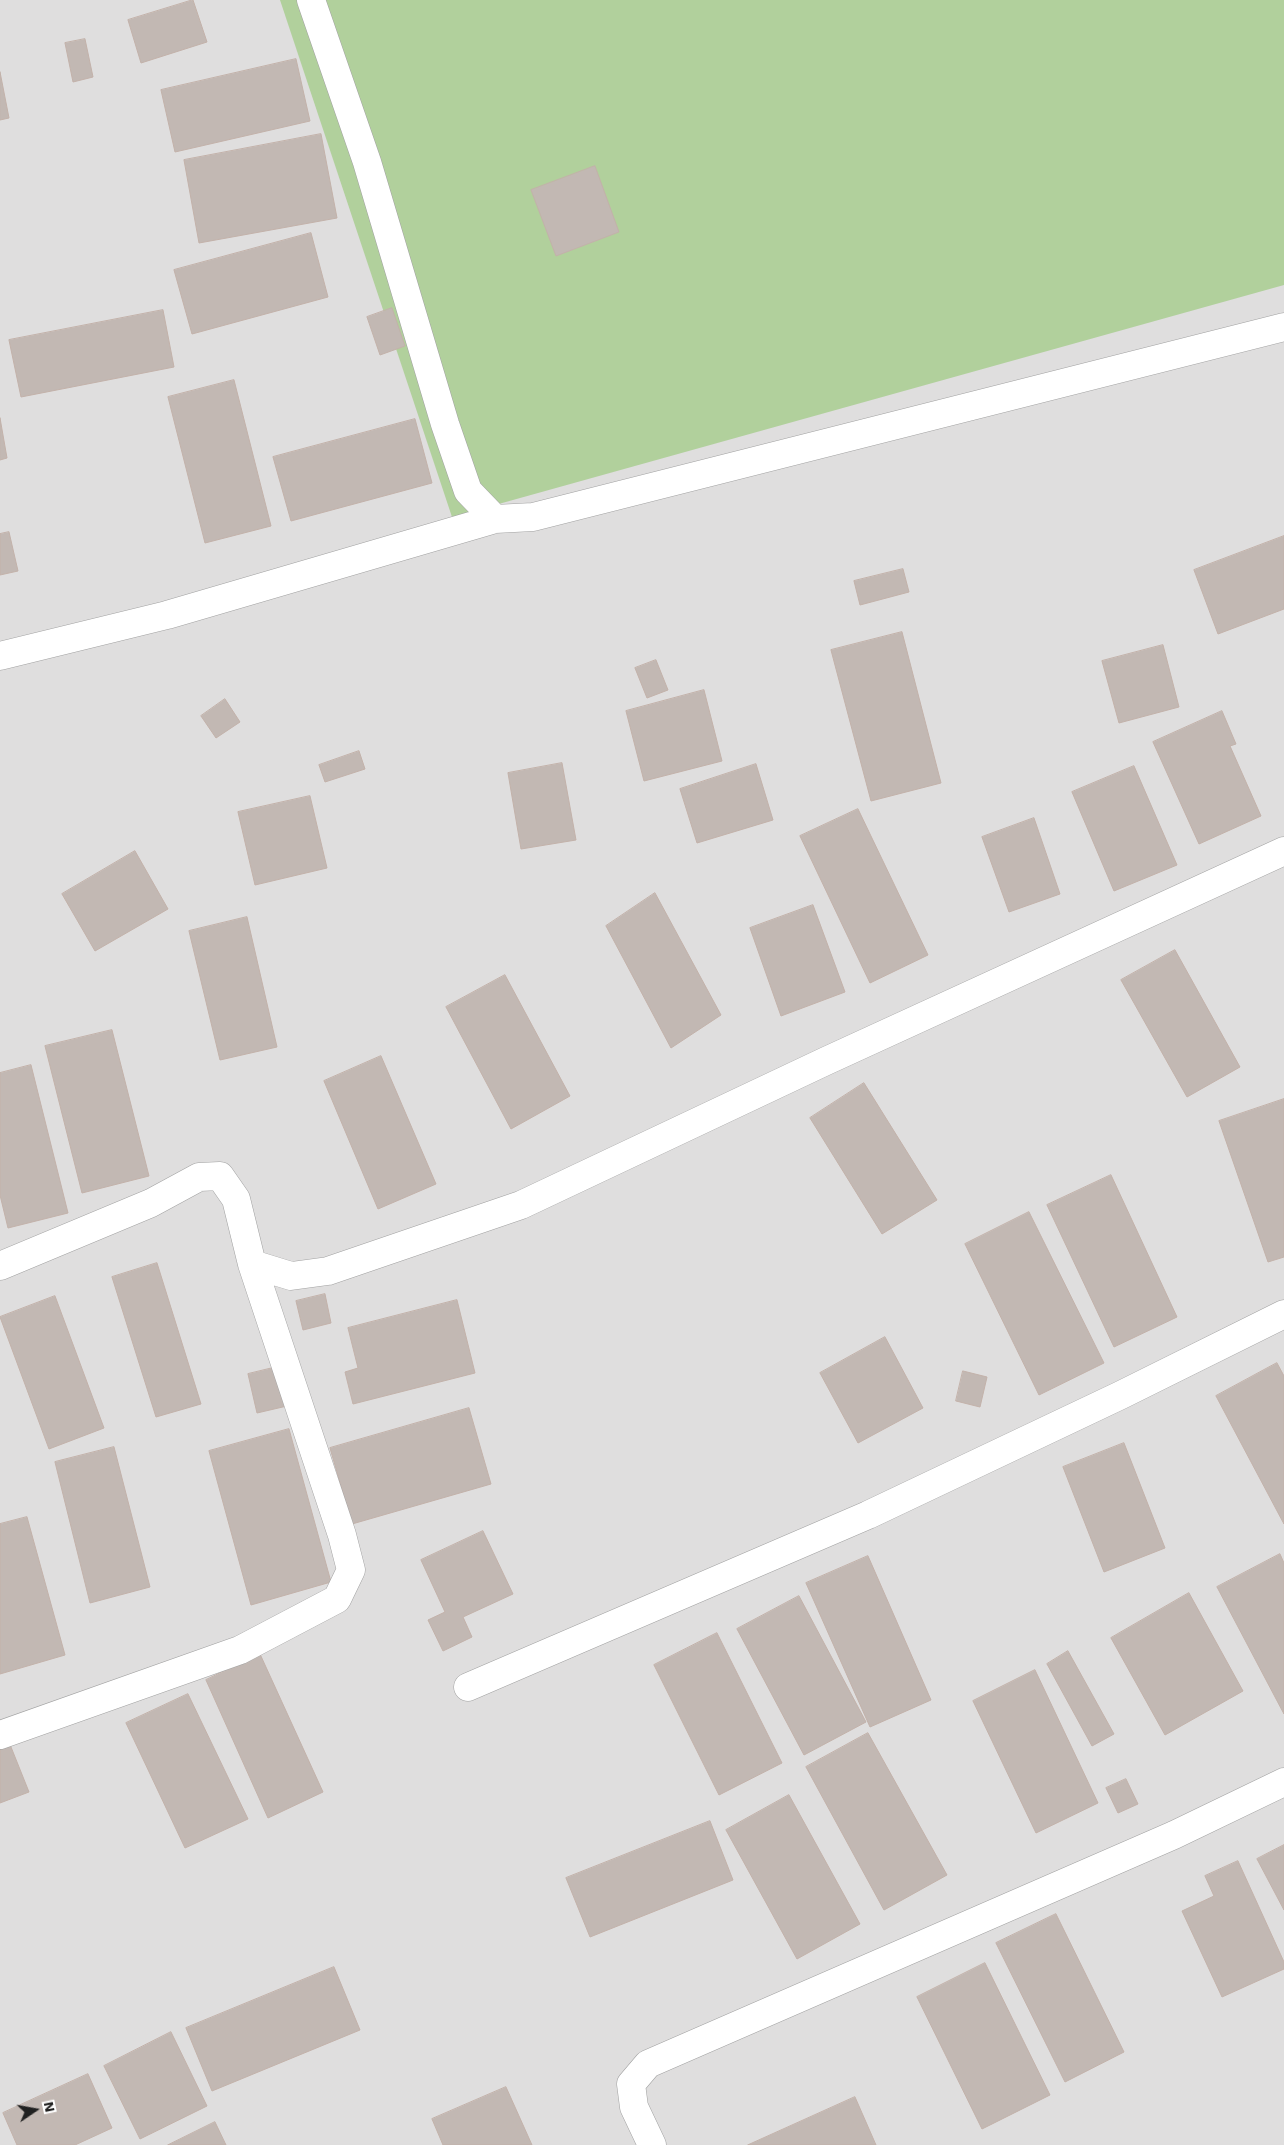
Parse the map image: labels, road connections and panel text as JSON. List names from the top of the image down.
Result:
{
  "north": "right"
}
